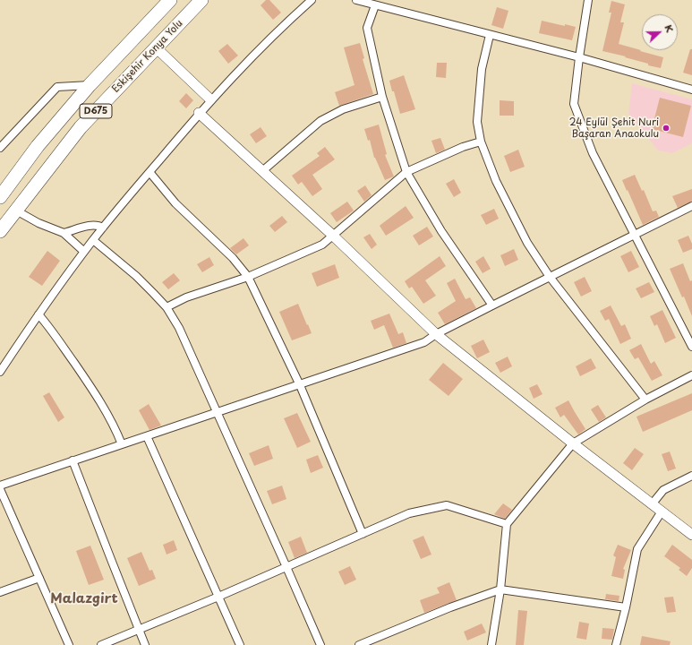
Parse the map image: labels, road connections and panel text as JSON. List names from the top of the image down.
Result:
{
  "streets": {
    "highway": ["Eskişehir Konya Yolu", "D675"]
  },
  "districts": ["Malazgirt"],
  "places": ["24 Eylül Şehit Nuri Başaran Anaokulu"],
  "north": "right"
}
